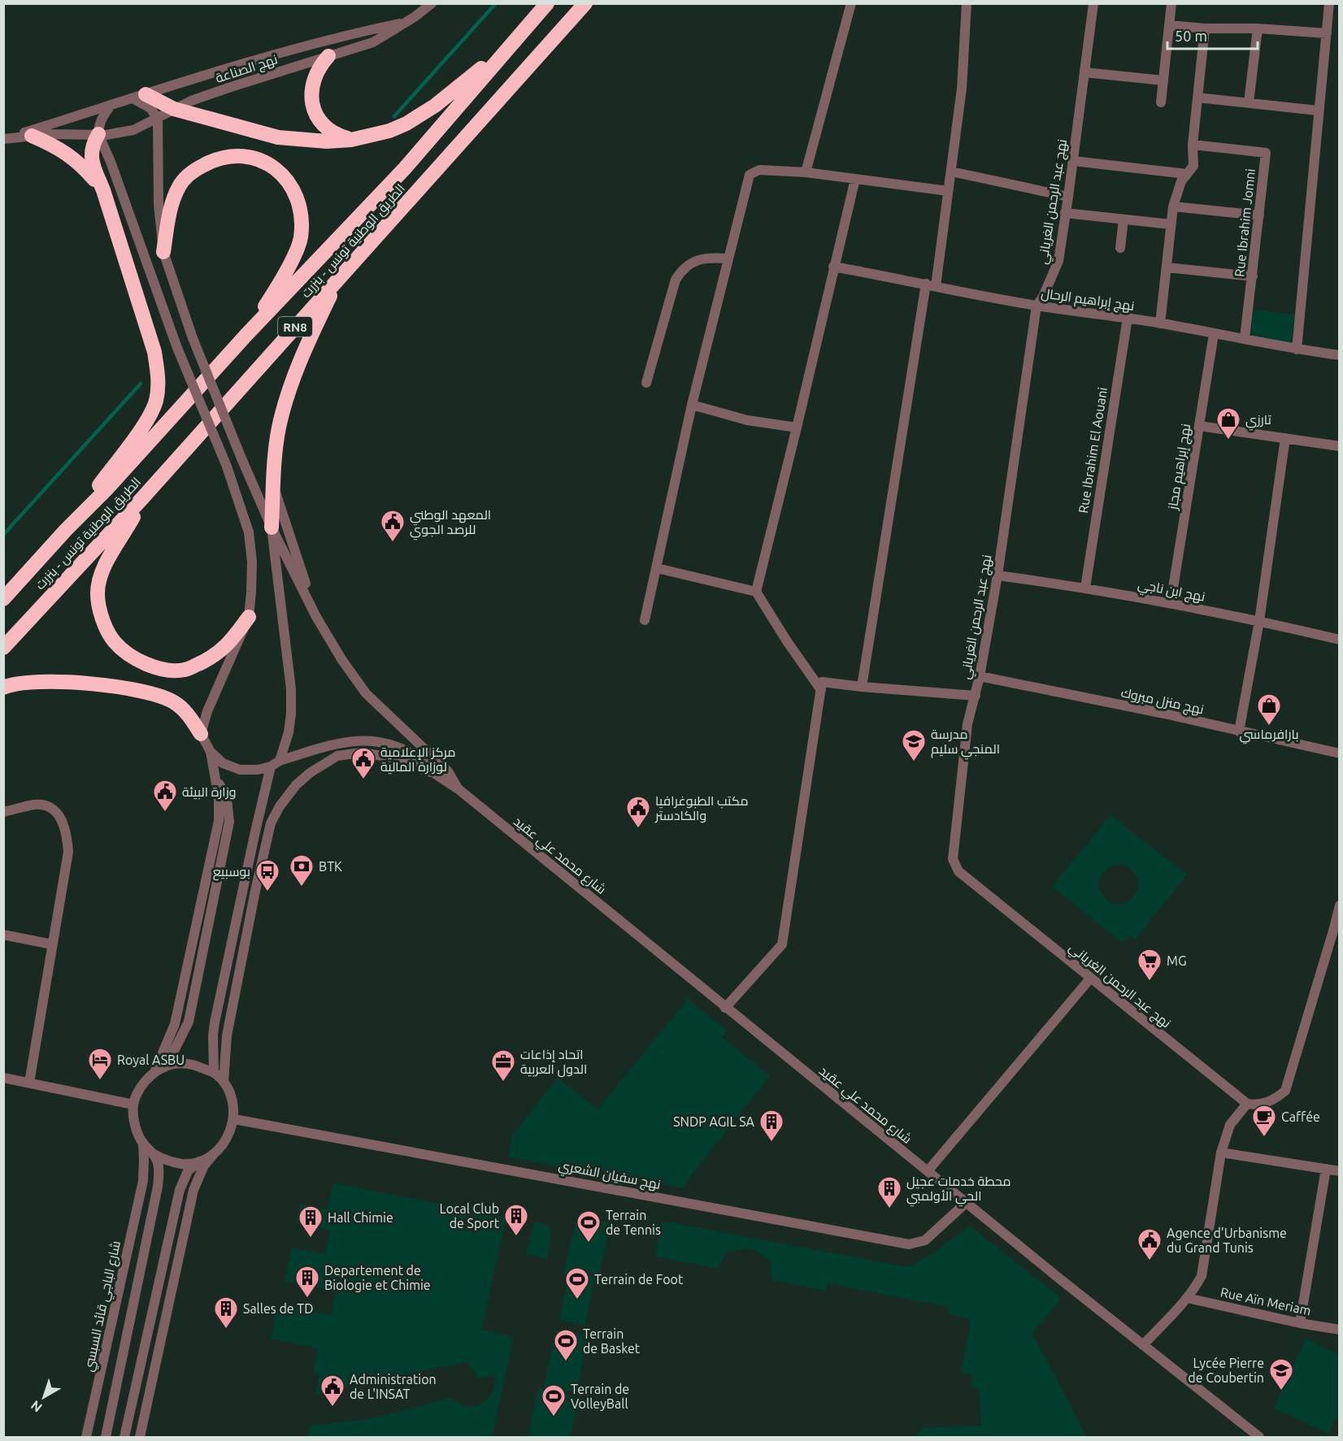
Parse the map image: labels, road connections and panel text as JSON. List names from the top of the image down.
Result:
{
  "streets": {
    "highway": ["الطريق الوطنية تونس - بنزرت", "RN8"],
    "street": [
      "نهج الصناعة",
      "نهج عبد الرحمن الغرياني",
      "Rue Ibrahim Jomni",
      "نهج إبراهيم الرحال",
      "Rue Ibrahim El Aouani",
      "نهج إبراهيم مجاز",
      "نهج ابن ناجي",
      "نهج منزل مبروك",
      "شارع محمد علي عقيد",
      "نهج سفيان الشعري",
      "Rue Aïn Meriam",
      "شارع الباجي قائد السبسي"
    ]
  },
  "crossings": [
    ["نهج عبد الرحمن الغرياني", "نهج إبراهيم الرحال"],
    ["نهج عبد الرحمن الغرياني", "نهج ابن ناجي"],
    ["نهج عبد الرحمن الغرياني", "نهج منزل مبروك"],
    ["Rue Ibrahim Jomni", "نهج إبراهيم الرحال"],
    ["نهج إبراهيم الرحال", "Rue Ibrahim El Aouani"],
    ["نهج إبراهيم الرحال", "نهج إبراهيم مجاز"],
    ["Rue Ibrahim El Aouani", "نهج ابن ناجي"],
    ["نهج إبراهيم مجاز", "نهج ابن ناجي"],
    ["شارع محمد علي عقيد", "نهج سفيان الشعري"],
    ["نهج سفيان الشعري", "شارع الباجي قائد السبسي"]
  ],
  "places": {
    "shop": ["تارزي", "بارافرماسي"],
    "public building": [
      "المعهد الوطني للرصد الجوي",
      "مركز الإعلامية لوزارة المالية",
      "وزارة البيئة",
      "مكتب الطبوغرافيا والكادستر",
      "Agence d'Urbanisme du Grand Tunis",
      "Administration de L'INSAT"
    ],
    "school or university": ["مدرسة المنجي سليم", "Lycée Pierre de Coubertin"],
    "bank": ["BTK"],
    "bus stop": ["بوسبيع"],
    "supermarket": ["MG"],
    "hotel": ["Royal ASBU"],
    "office": ["اتحاد إذاعات الدول العربية"],
    "cafe": ["Caffée"],
    "building": [
      "SNDP AGIL SA",
      "محطة خدمات عجيل الحي الأولمبي",
      "Local Club de Sport",
      "Hall Chimie",
      "Departement de Biologie et Chimie",
      "Salles de TD"
    ],
    "sports": [
      "Terrain de Tennis",
      "Terrain de Foot",
      "Terrain de Basket",
      "Terrain de VolleyBall"
    ]
  },
  "scale_bar": "50 m",
  "north": "bottom left"
}
